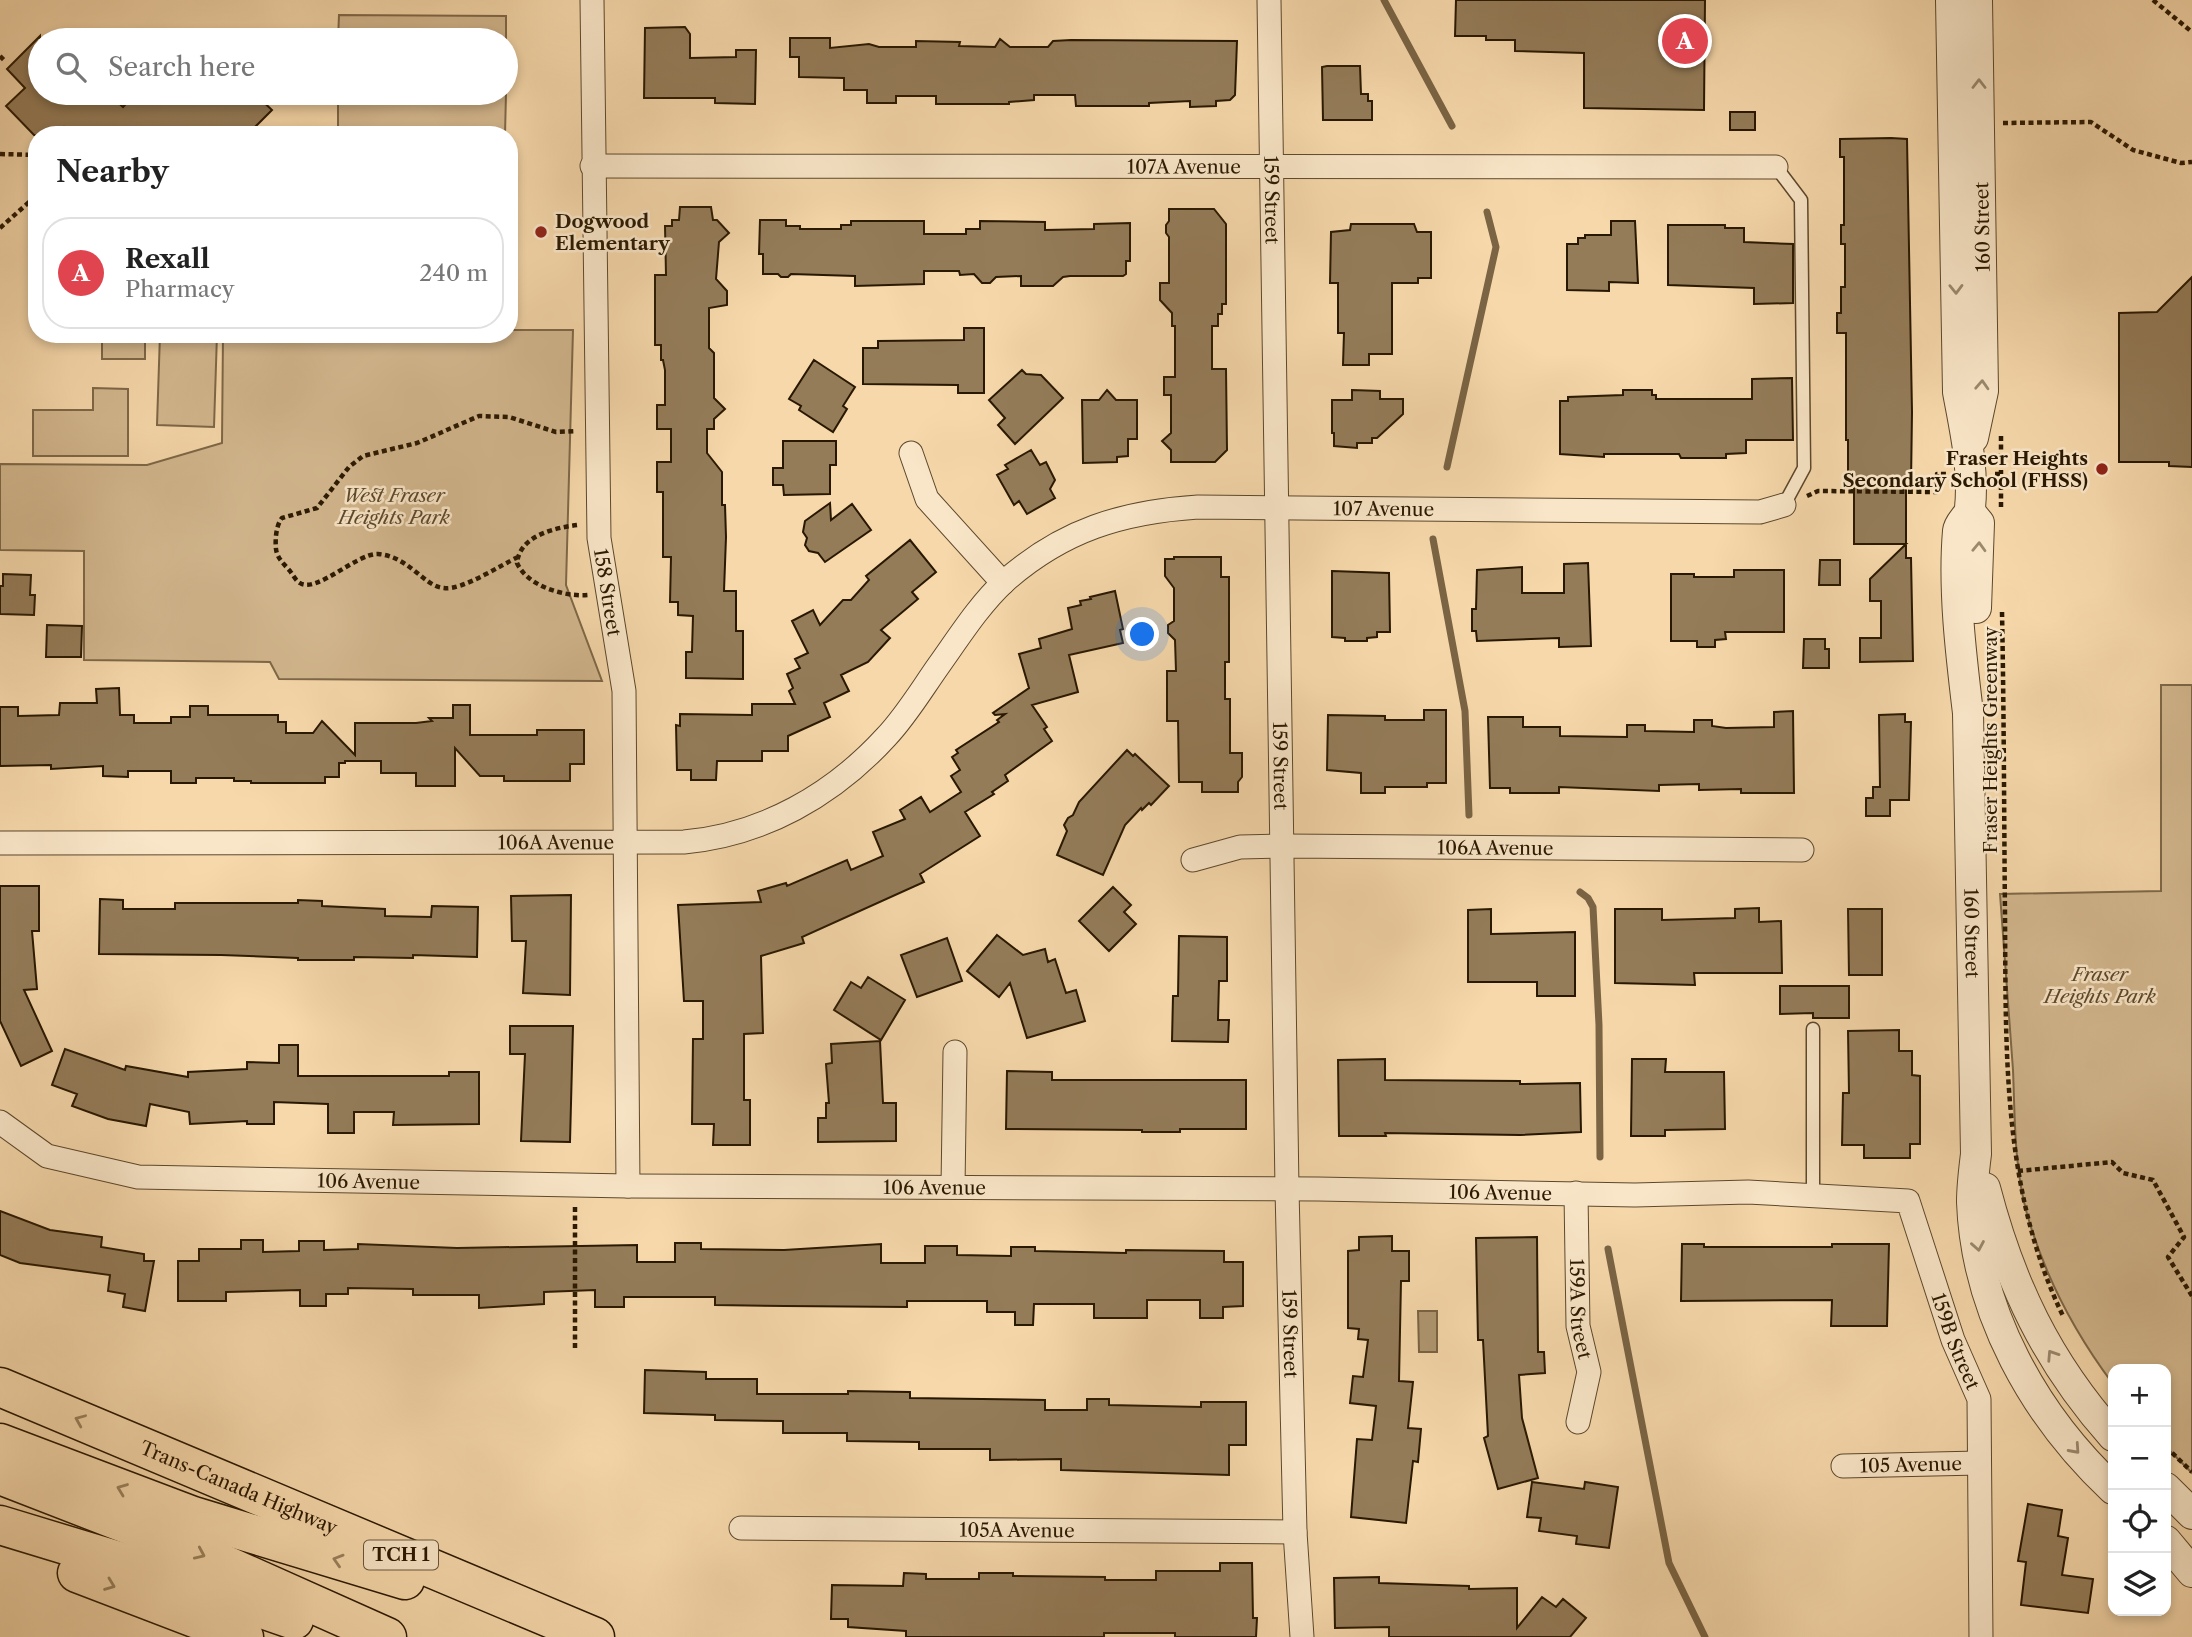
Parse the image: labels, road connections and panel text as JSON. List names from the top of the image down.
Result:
{
  "streets": {
    "highway": ["Trans-Canada Highway", "TCH 1"],
    "street": [
      "107A Avenue",
      "159 Street",
      "160 Street",
      "107 Avenue",
      "158 Street",
      "106A Avenue",
      "106 Avenue",
      "159A Street",
      "159B Street",
      "105 Avenue",
      "105A Avenue"
    ],
    "path": ["Fraser Heights Greenway"]
  },
  "crossings": [
    ["107A Avenue", "159 Street"],
    ["107A Avenue", "158 Street"],
    ["159 Street", "107 Avenue"],
    ["159 Street", "106A Avenue"],
    ["159 Street", "106 Avenue"],
    ["159 Street", "105A Avenue"],
    ["107 Avenue", "106A Avenue"],
    ["158 Street", "106A Avenue"],
    ["158 Street", "106 Avenue"],
    ["106 Avenue", "159A Street"],
    ["106 Avenue", "159B Street"],
    ["159B Street", "105 Avenue"]
  ],
  "parks": ["West Fraser Heights Park", "Fraser Heights Park"],
  "places": ["Dogwood Elementary", "Fraser Heights Secondary School (FHSS)"],
  "page": {
    "pins": "A",
    "search": "Search here",
    "heading": "Nearby",
    "list": [
      {
        "mark": "A",
        "name": "Rexall",
        "note": "Pharmacy",
        "value": "240 m"
      }
    ],
    "map_buttons": ["+", "−"]
  }
}
